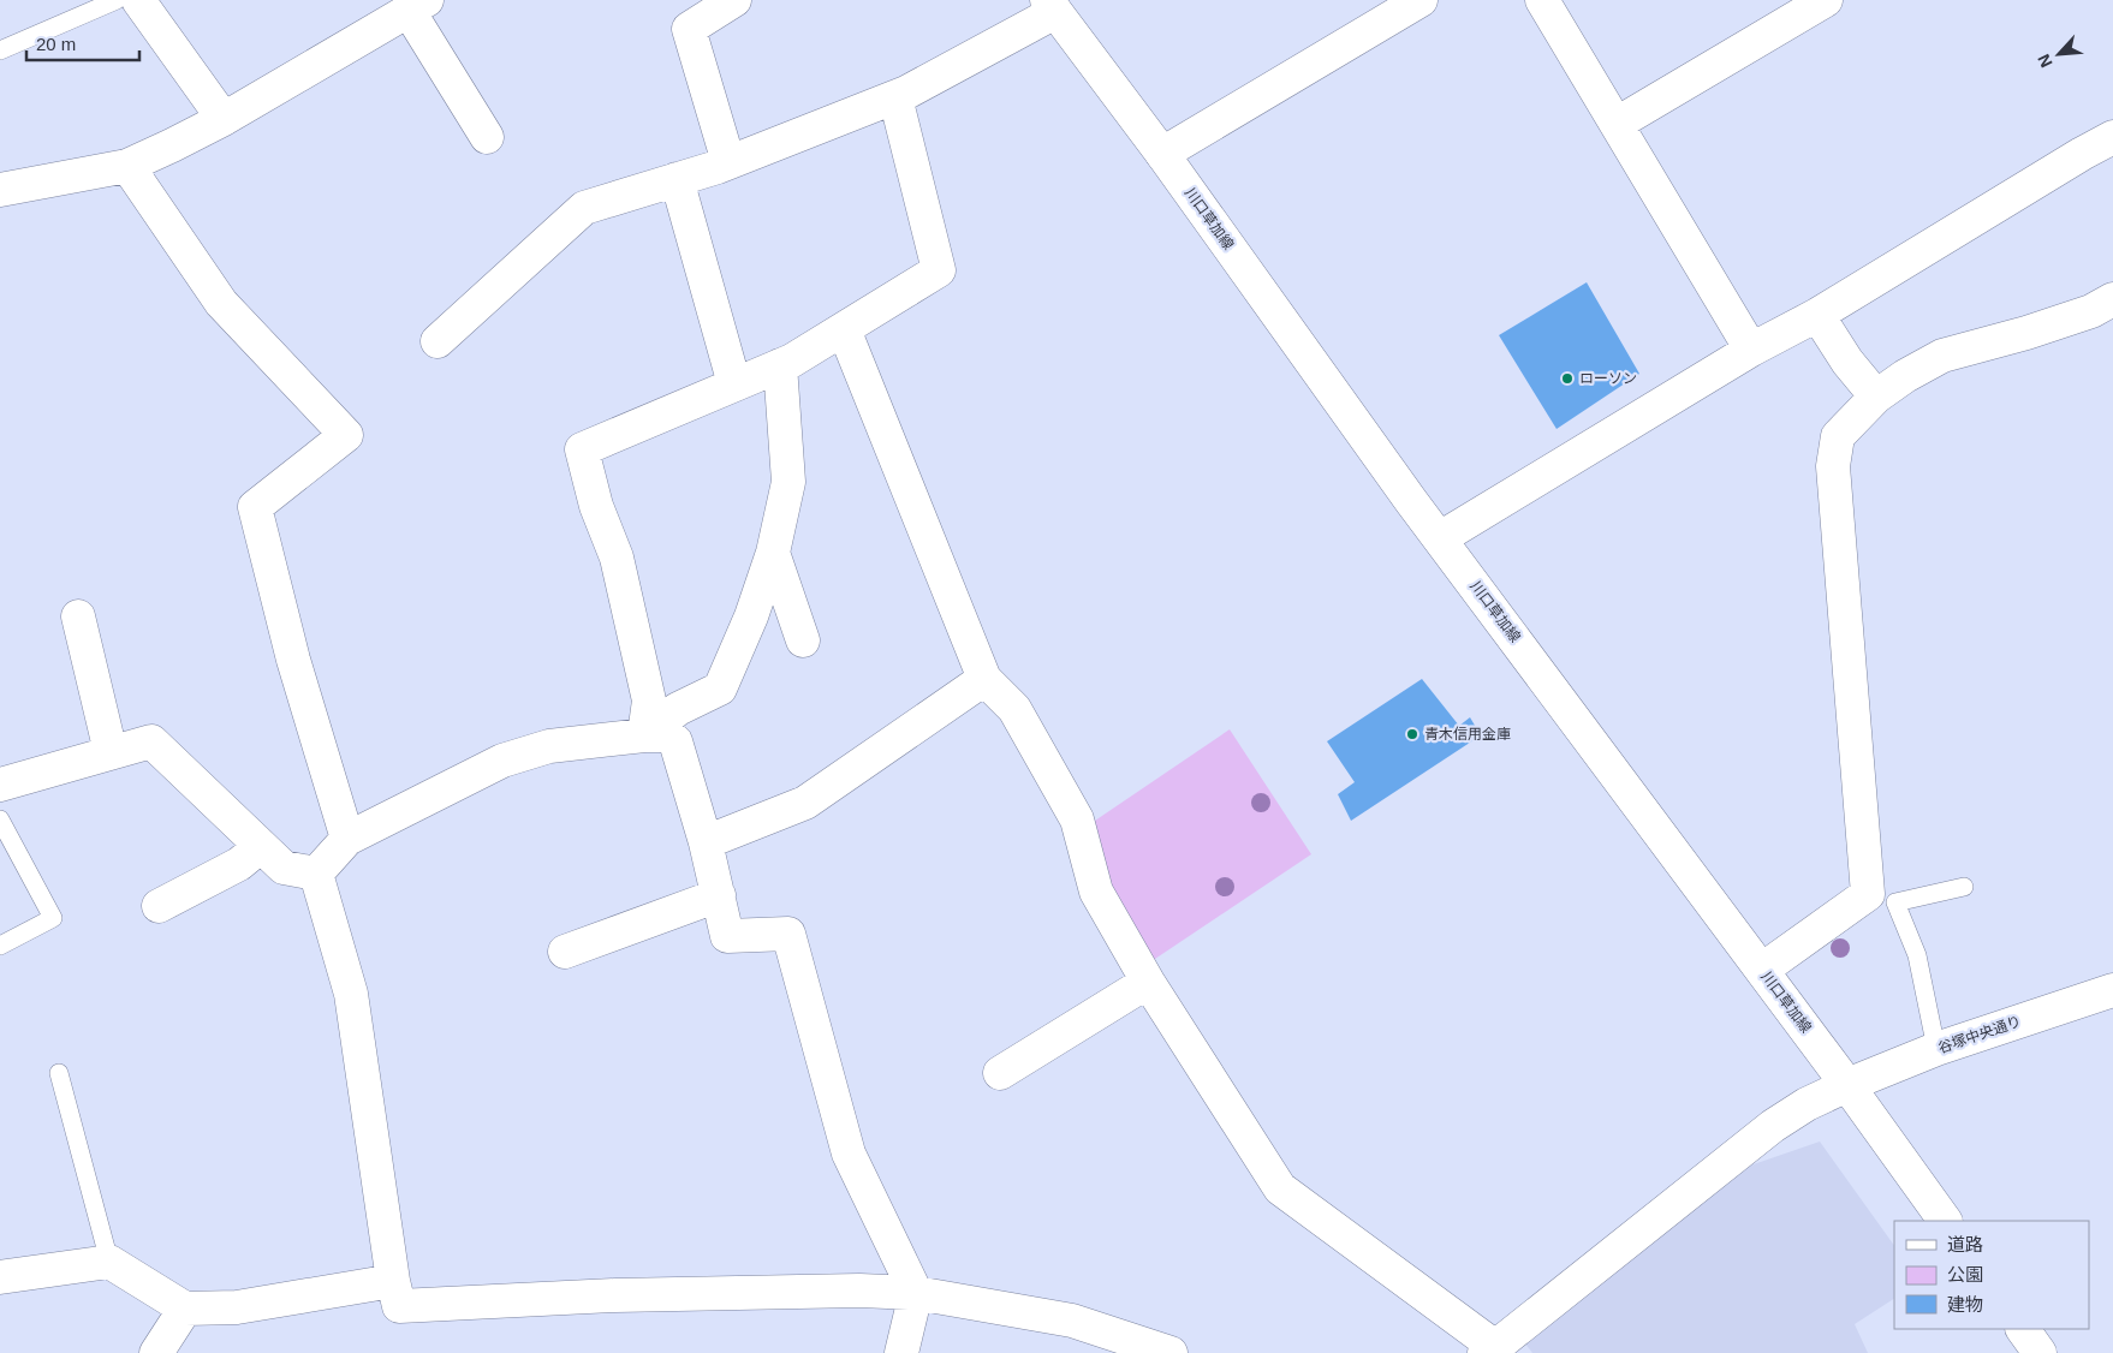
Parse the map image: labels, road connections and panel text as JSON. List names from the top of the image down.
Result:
{
  "streets": {
    "street": ["川口草加線", "谷塚中央通り"]
  },
  "crossings": [
    ["川口草加線", "谷塚中央通り"]
  ],
  "places": ["ローソン", "青木信用金庫"],
  "legend": ["道路", "公園", "建物"],
  "scale_bar": "20 m",
  "north": "bottom left"
}
